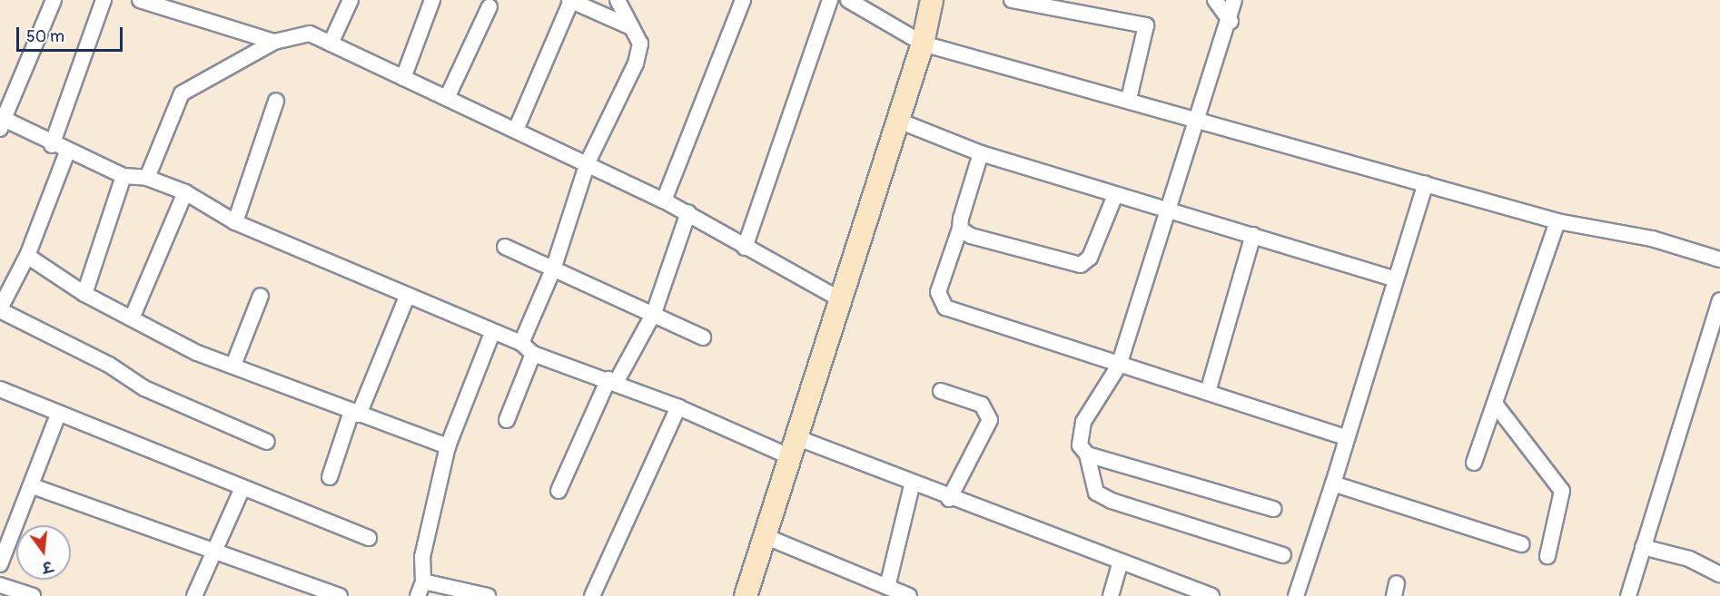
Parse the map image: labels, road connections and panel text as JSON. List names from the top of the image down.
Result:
{
  "scale_bar": "50 m",
  "north": "bottom"
}
